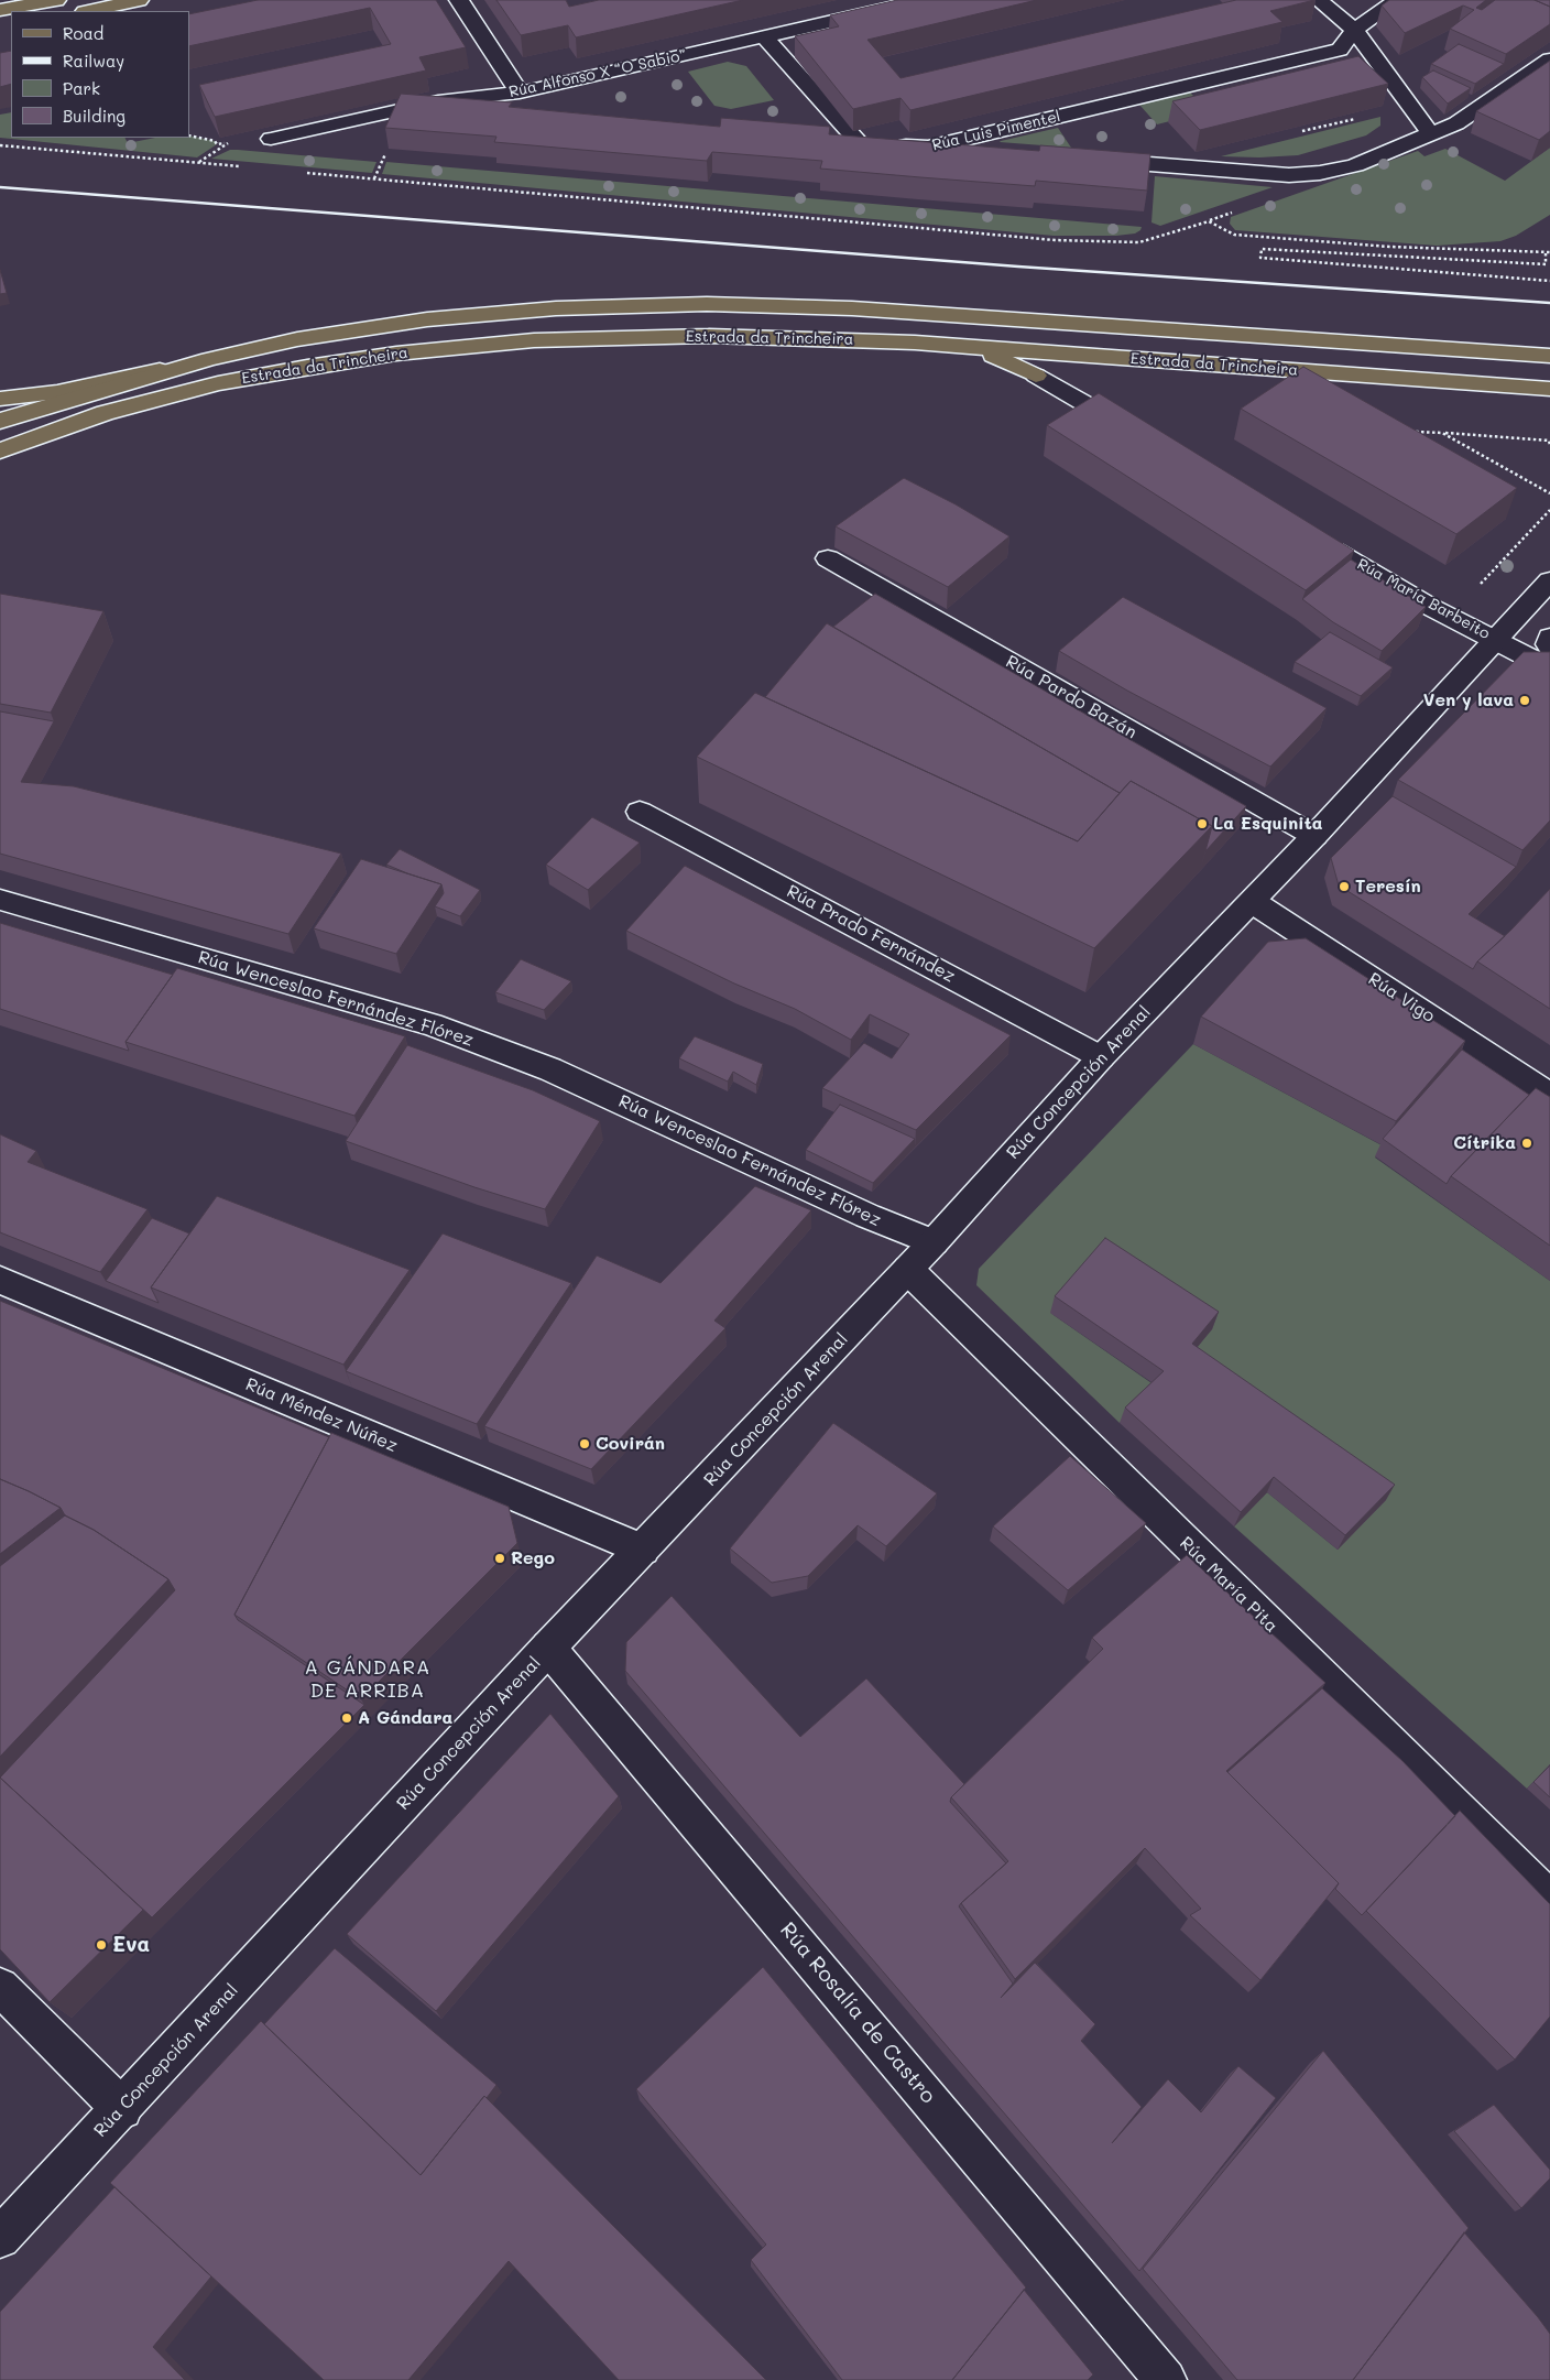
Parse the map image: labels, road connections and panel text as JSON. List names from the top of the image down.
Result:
{
  "streets": {
    "main road": ["Estrada da Trincheira"],
    "street": [
      "Rúa Alfonso X “O Sabio”",
      "Rúa Luis Pimentel",
      "Rúa María Barbeito",
      "Rúa Pardo Bazán",
      "Rúa Prado Fernández",
      "Rúa Vigo",
      "Rúa Wenceslao Fernández Flórez",
      "Rúa Concepción Arenal",
      "Rúa Méndez Núñez",
      "Rúa María Pita",
      "Rúa Rosalía de Castro"
    ]
  },
  "crossings": [
    ["Rúa María Barbeito", "Rúa Concepción Arenal"],
    ["Rúa Pardo Bazán", "Rúa Concepción Arenal"],
    ["Rúa Prado Fernández", "Rúa Concepción Arenal"],
    ["Rúa Vigo", "Rúa Concepción Arenal"],
    ["Rúa Wenceslao Fernández Flórez", "Rúa Concepción Arenal"],
    ["Rúa Concepción Arenal", "Rúa Méndez Núñez"],
    ["Rúa Concepción Arenal", "Rúa María Pita"],
    ["Rúa Concepción Arenal", "Rúa Rosalía de Castro"]
  ],
  "districts": ["A GÁNDARA DE ARRIBA"],
  "places": [
    "Ven y lava",
    "La Esquinita",
    "Teresín",
    "Cítrika",
    "Covirán",
    "Rego",
    "A Gándara",
    "Eva"
  ],
  "legend": [
    "Road",
    "Railway",
    "Park",
    "Building"
  ]
}
